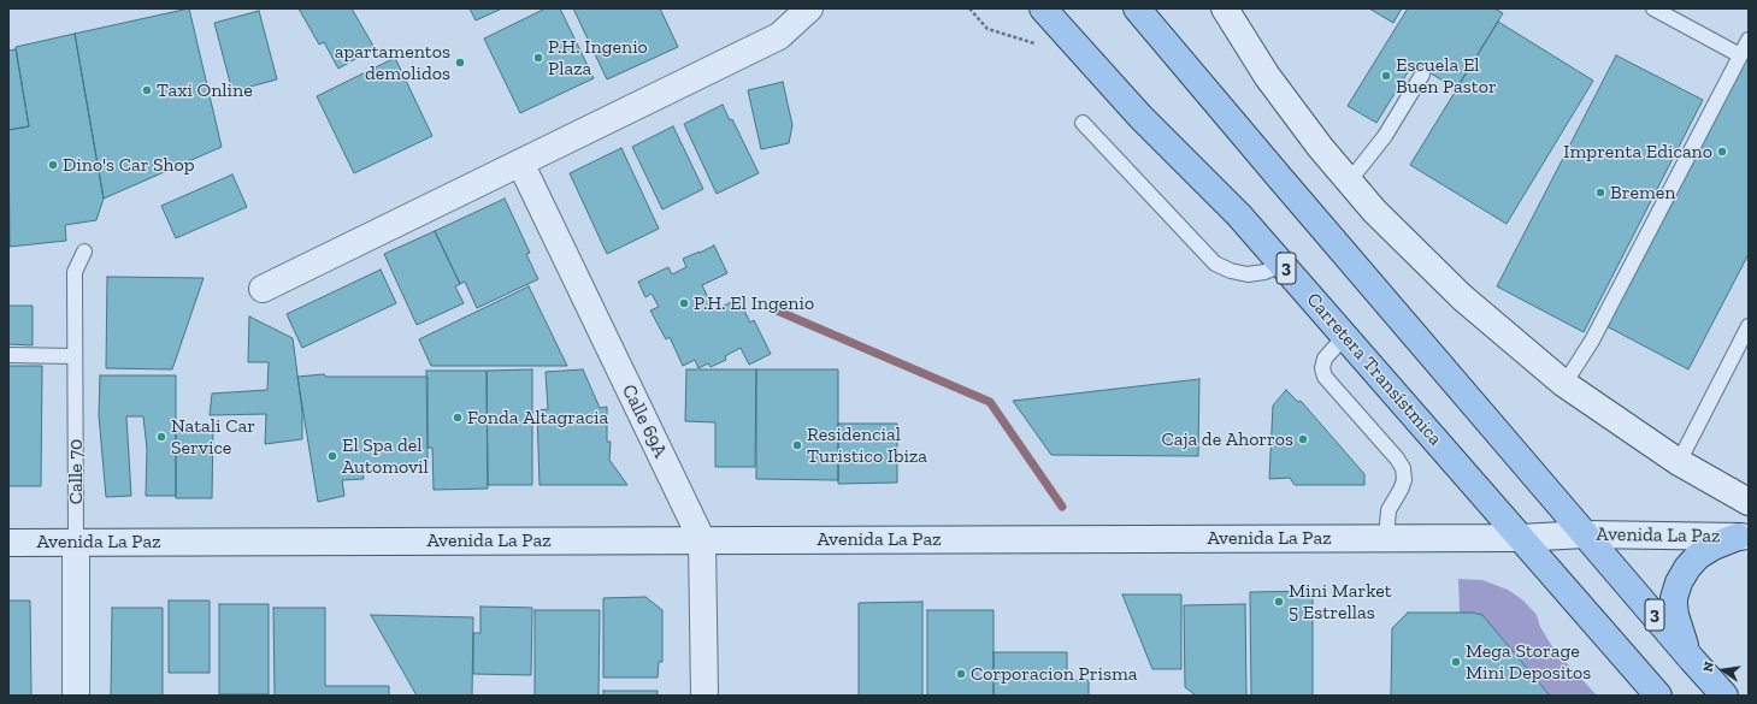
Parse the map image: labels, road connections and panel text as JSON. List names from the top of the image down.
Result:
{
  "streets": {
    "main road": [
      "3",
      "Carretera Transístmica",
      "Calle 69A",
      "Calle 70",
      "Avenida La Paz"
    ]
  },
  "crossings": [
    ["3", "Avenida La Paz"],
    ["Carretera Transístmica", "Avenida La Paz"],
    ["Calle 69A", "Avenida La Paz"],
    ["Calle 70", "Avenida La Paz"]
  ],
  "places": [
    "P.H. Ingenio Plaza",
    "apartamentos demolidos",
    "Escuela El Buen Pastor",
    "Taxi Online",
    "Imprenta Edicano",
    "Dino's Car Shop",
    "Bremen",
    "P.H. El Ingenio",
    "Fonda Altagracia",
    "Natali Car Service",
    "Caja de Ahorros",
    "Residencial Turistico Ibiza",
    "El Spa del Automovil",
    "Mini Market 5 Estrellas",
    "Mega Storage Mini Depositos",
    "Corporacion Prisma"
  ],
  "north": "left"
}
